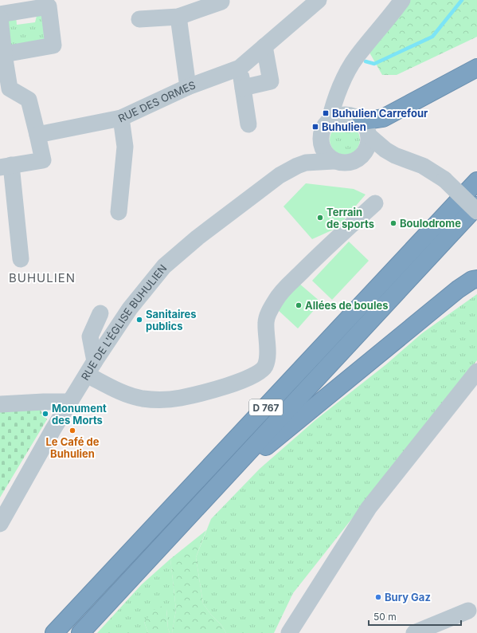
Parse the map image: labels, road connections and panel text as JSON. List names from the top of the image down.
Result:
{
  "streets": {
    "highway": ["D 767"],
    "street": ["RUE DES ORMES", "RUE DE L'ÉGLISE BUHULIEN"]
  },
  "districts": ["BUHULIEN"],
  "places": {
    "transit": ["Buhulien Carrefour", "Buhulien"],
    "other": [
      "Terrain de sports",
      "Boulodrome",
      "Allées de boules",
      "Sanitaires publics",
      "Monument des Morts",
      "Le Café de Buhulien",
      "Bury Gaz"
    ]
  },
  "scale_bar": "50 m"
}
